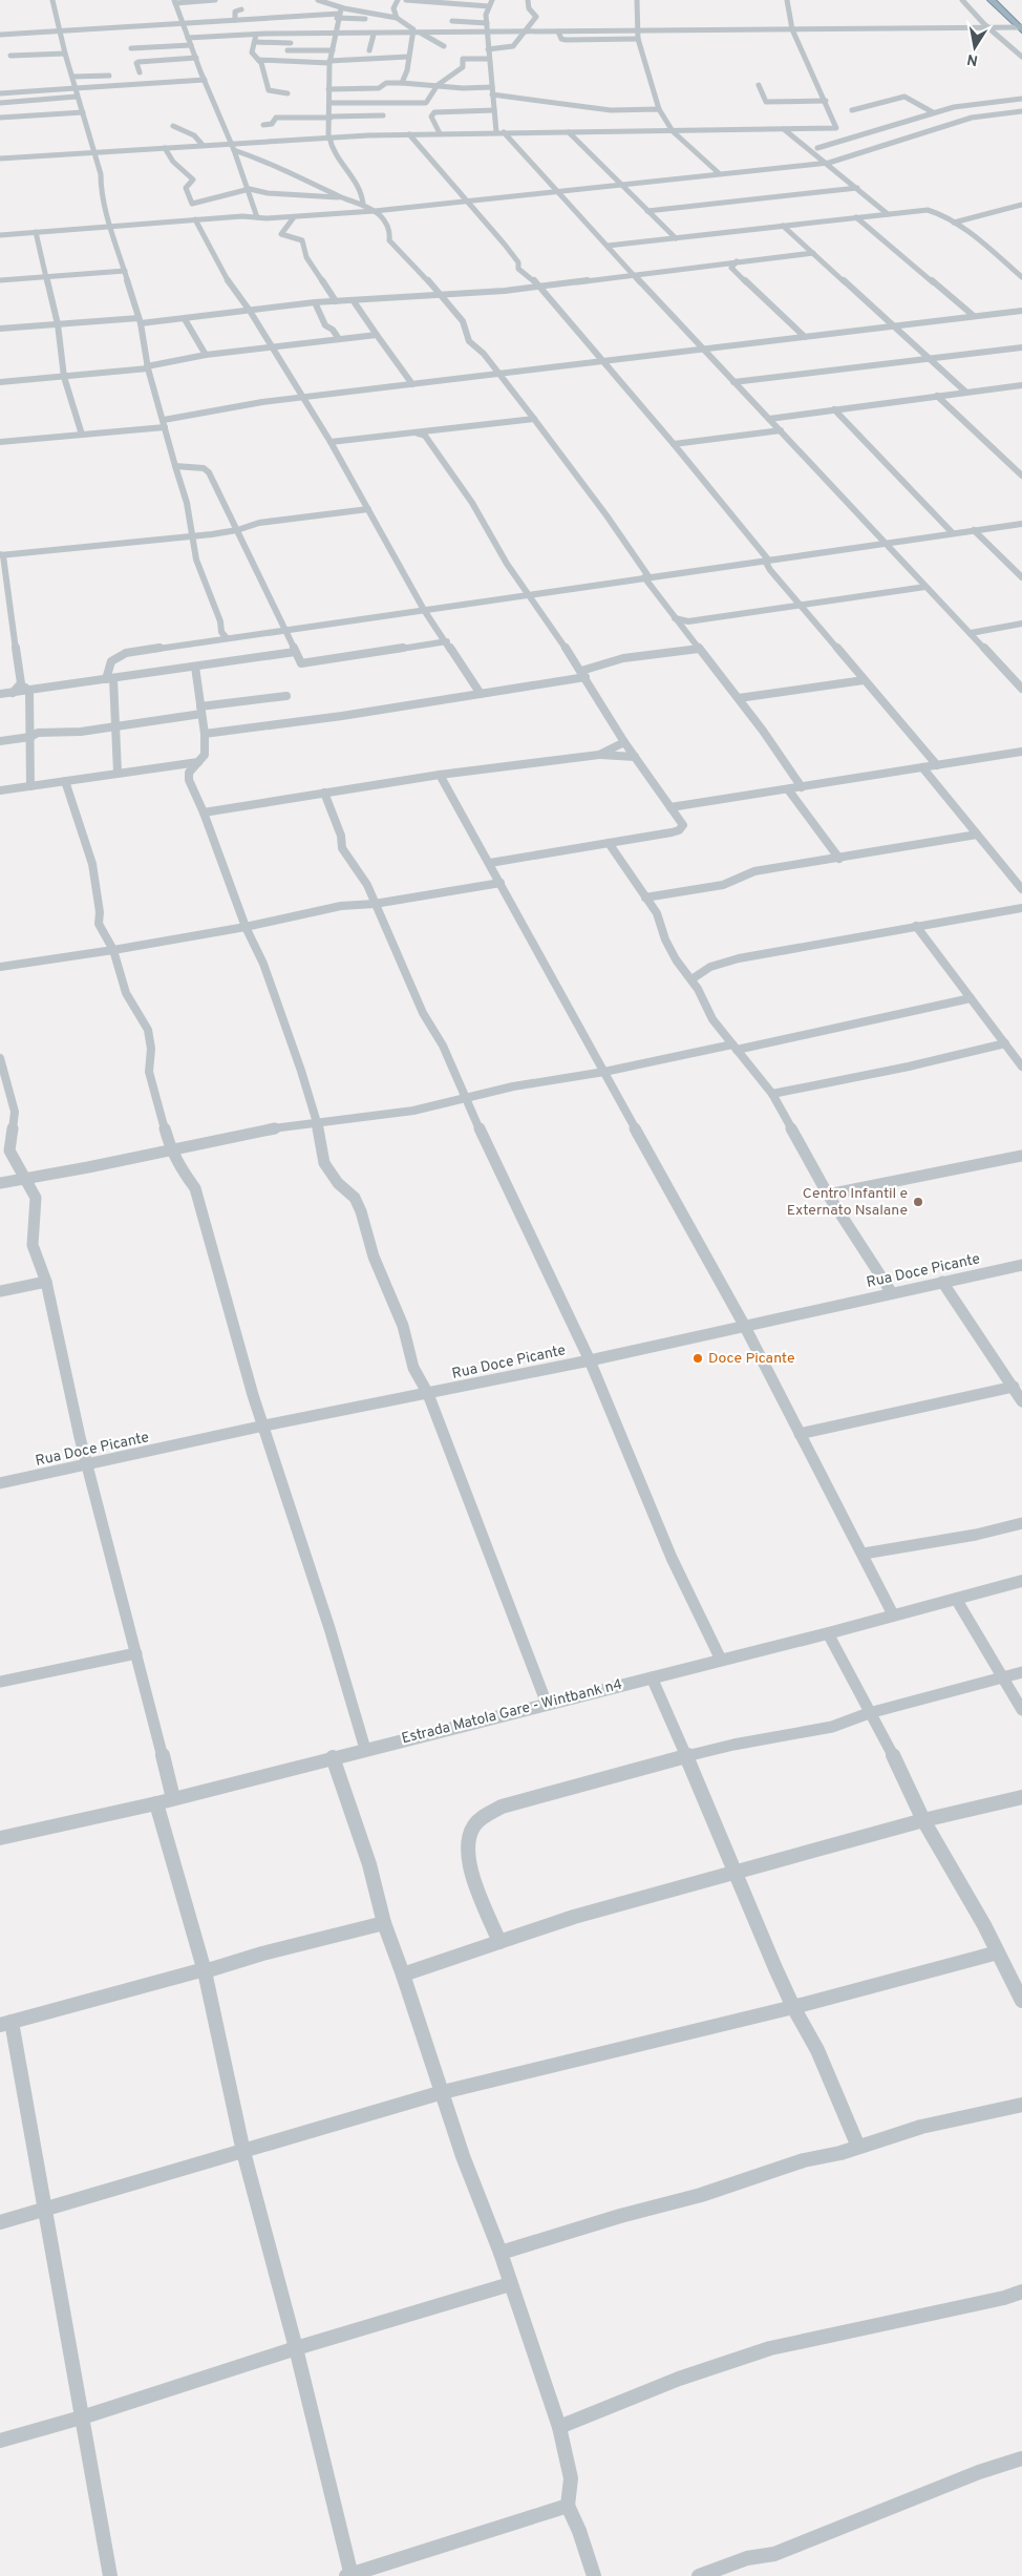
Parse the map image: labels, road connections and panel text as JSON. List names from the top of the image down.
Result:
{
  "streets": {
    "street": ["Rua Doce Picante", "Estrada Matola Gare - Wintbank n4"]
  },
  "places": ["Centro Infantil e Externato Nsalane", "Doce Picante"],
  "north": "bottom"
}
